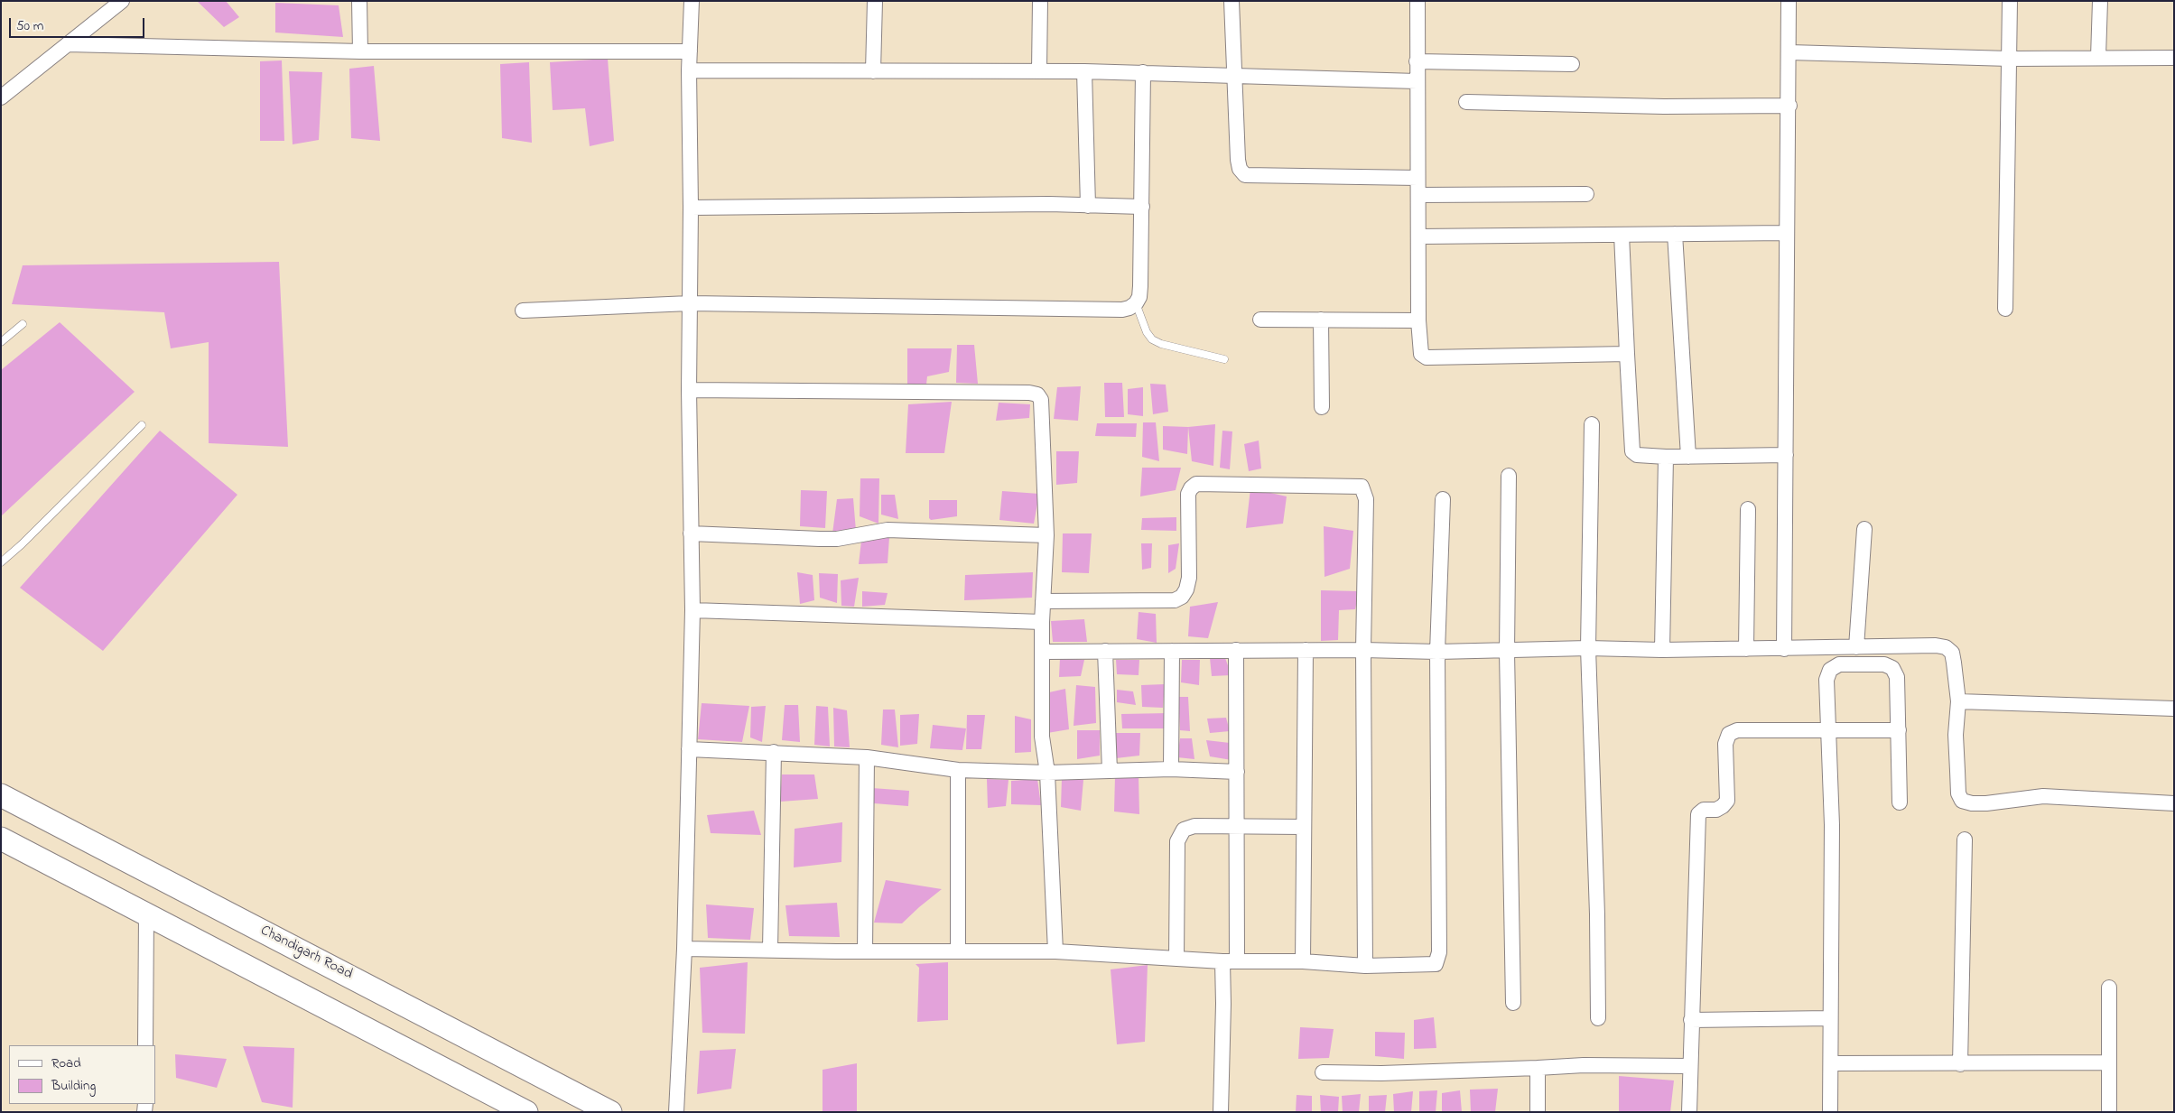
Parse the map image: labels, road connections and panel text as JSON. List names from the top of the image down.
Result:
{
  "streets": {
    "main road": ["Chandigarh Road"]
  },
  "legend": ["Road", "Building"],
  "scale_bar": "50 m"
}
